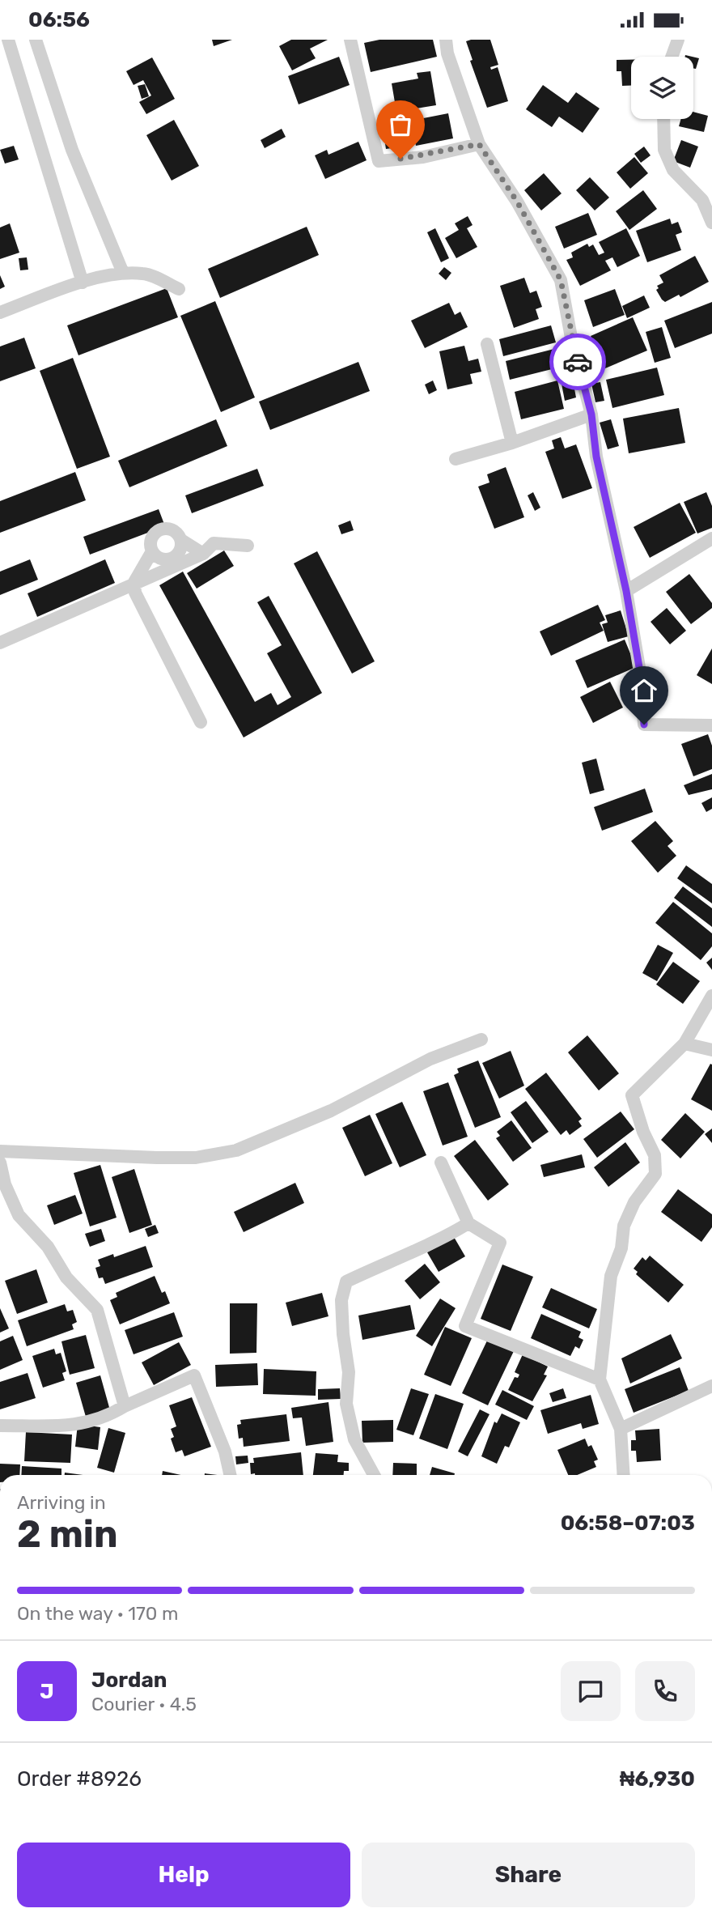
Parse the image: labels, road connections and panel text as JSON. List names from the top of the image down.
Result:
{
  "page": {
    "status": "06:56",
    "heading": ["2 min", "Arriving in", "06:58–07:03"],
    "panel": [
      "Jordan",
      "Courier · 4.5",
      "Order #8926",
      "₦6,930"
    ],
    "bar": "On the way · 170 m",
    "round": "J",
    "buttons": ["Help", "Share"]
  }
}
